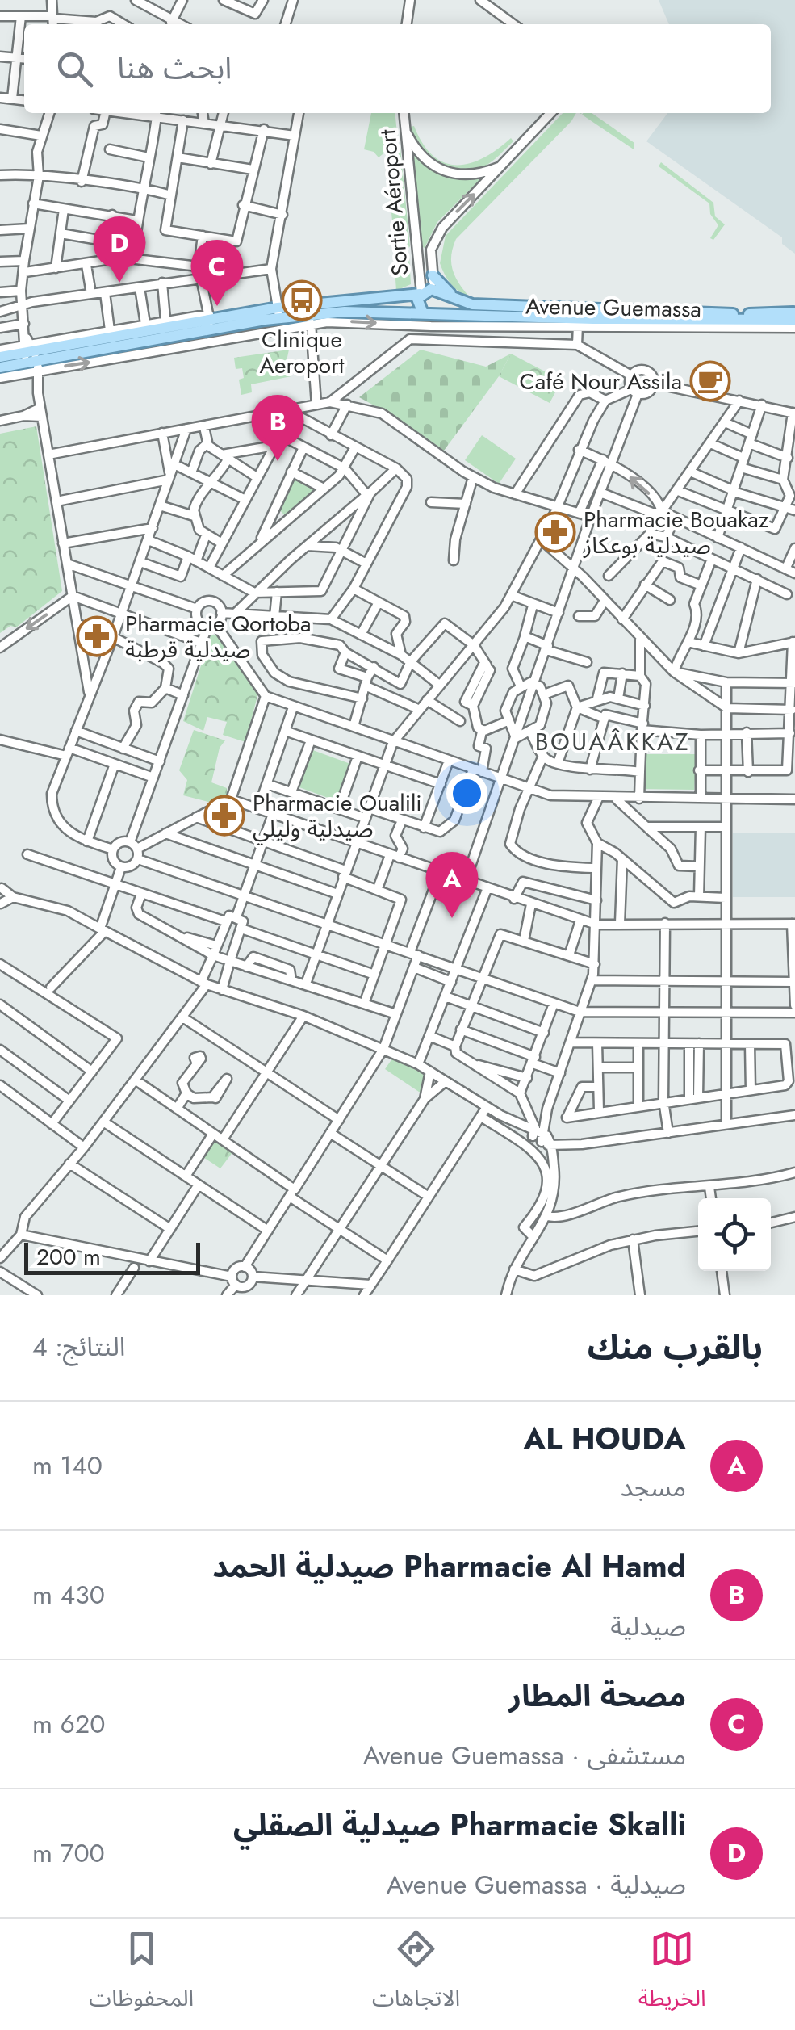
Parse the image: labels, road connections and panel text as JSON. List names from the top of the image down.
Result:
{
  "streets": {
    "main road": ["Avenue Guemassa"],
    "street": ["Sortie Aéroport"]
  },
  "crossings": [
    ["Sortie Aéroport", "Avenue Guemassa"]
  ],
  "districts": ["BOUAÂKKAZ"],
  "places": {
    "bus stop": ["Clinique Aeroport"],
    "cafe": ["Café Nour Assila"],
    "pharmacy": ["Pharmacie Bouakaz صيدلية بوعكاز", "Pharmacie Qortoba صيدلية قرطبة", "Pharmacie Oualili صيدلية وليلي"]
  },
  "scale_bar": "200 m",
  "page": {
    "search": "ابحث هنا",
    "pins": [
      "D",
      "C",
      "B",
      "A"
    ],
    "scale": "200 m",
    "heading": ["بالقرب منك", "النتائج: 4"],
    "list": [
      {
        "mark": "A",
        "name": "AL HOUDA",
        "note": "مسجد",
        "value": "140 m"
      },
      {
        "mark": "B",
        "name": "Pharmacie Al Hamd صيدلية الحمد",
        "note": "صيدلية",
        "value": "430 m"
      },
      {
        "mark": "C",
        "name": "مصحة المطار",
        "note": "مستشفى · Avenue Guemassa",
        "value": "620 m"
      },
      {
        "mark": "D",
        "name": "Pharmacie Skalli صيدلية الصقلي",
        "note": "صيدلية · Avenue Guemassa",
        "value": "700 m"
      }
    ],
    "nav": ["الخريطة", "الاتجاهات", "المحفوظات"]
  }
}
